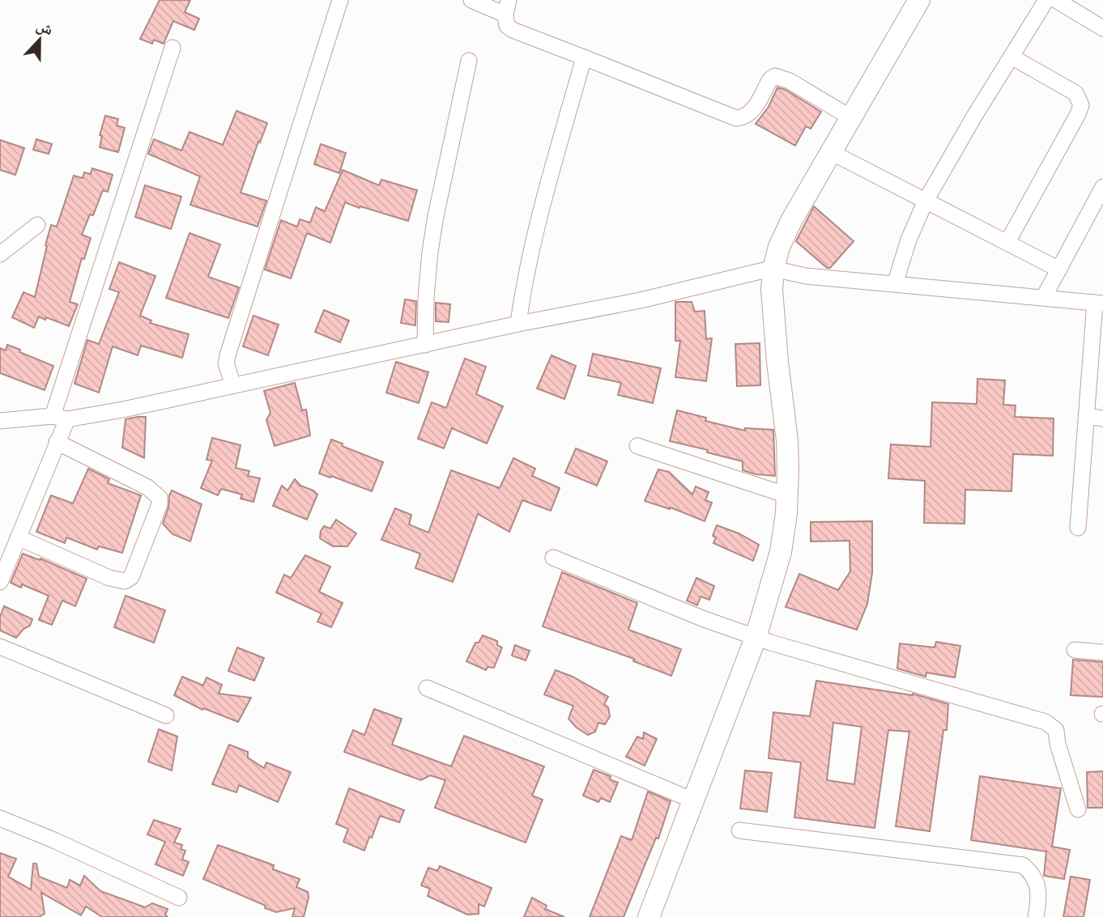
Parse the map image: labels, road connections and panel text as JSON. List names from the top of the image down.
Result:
{
  "north": "top"
}
